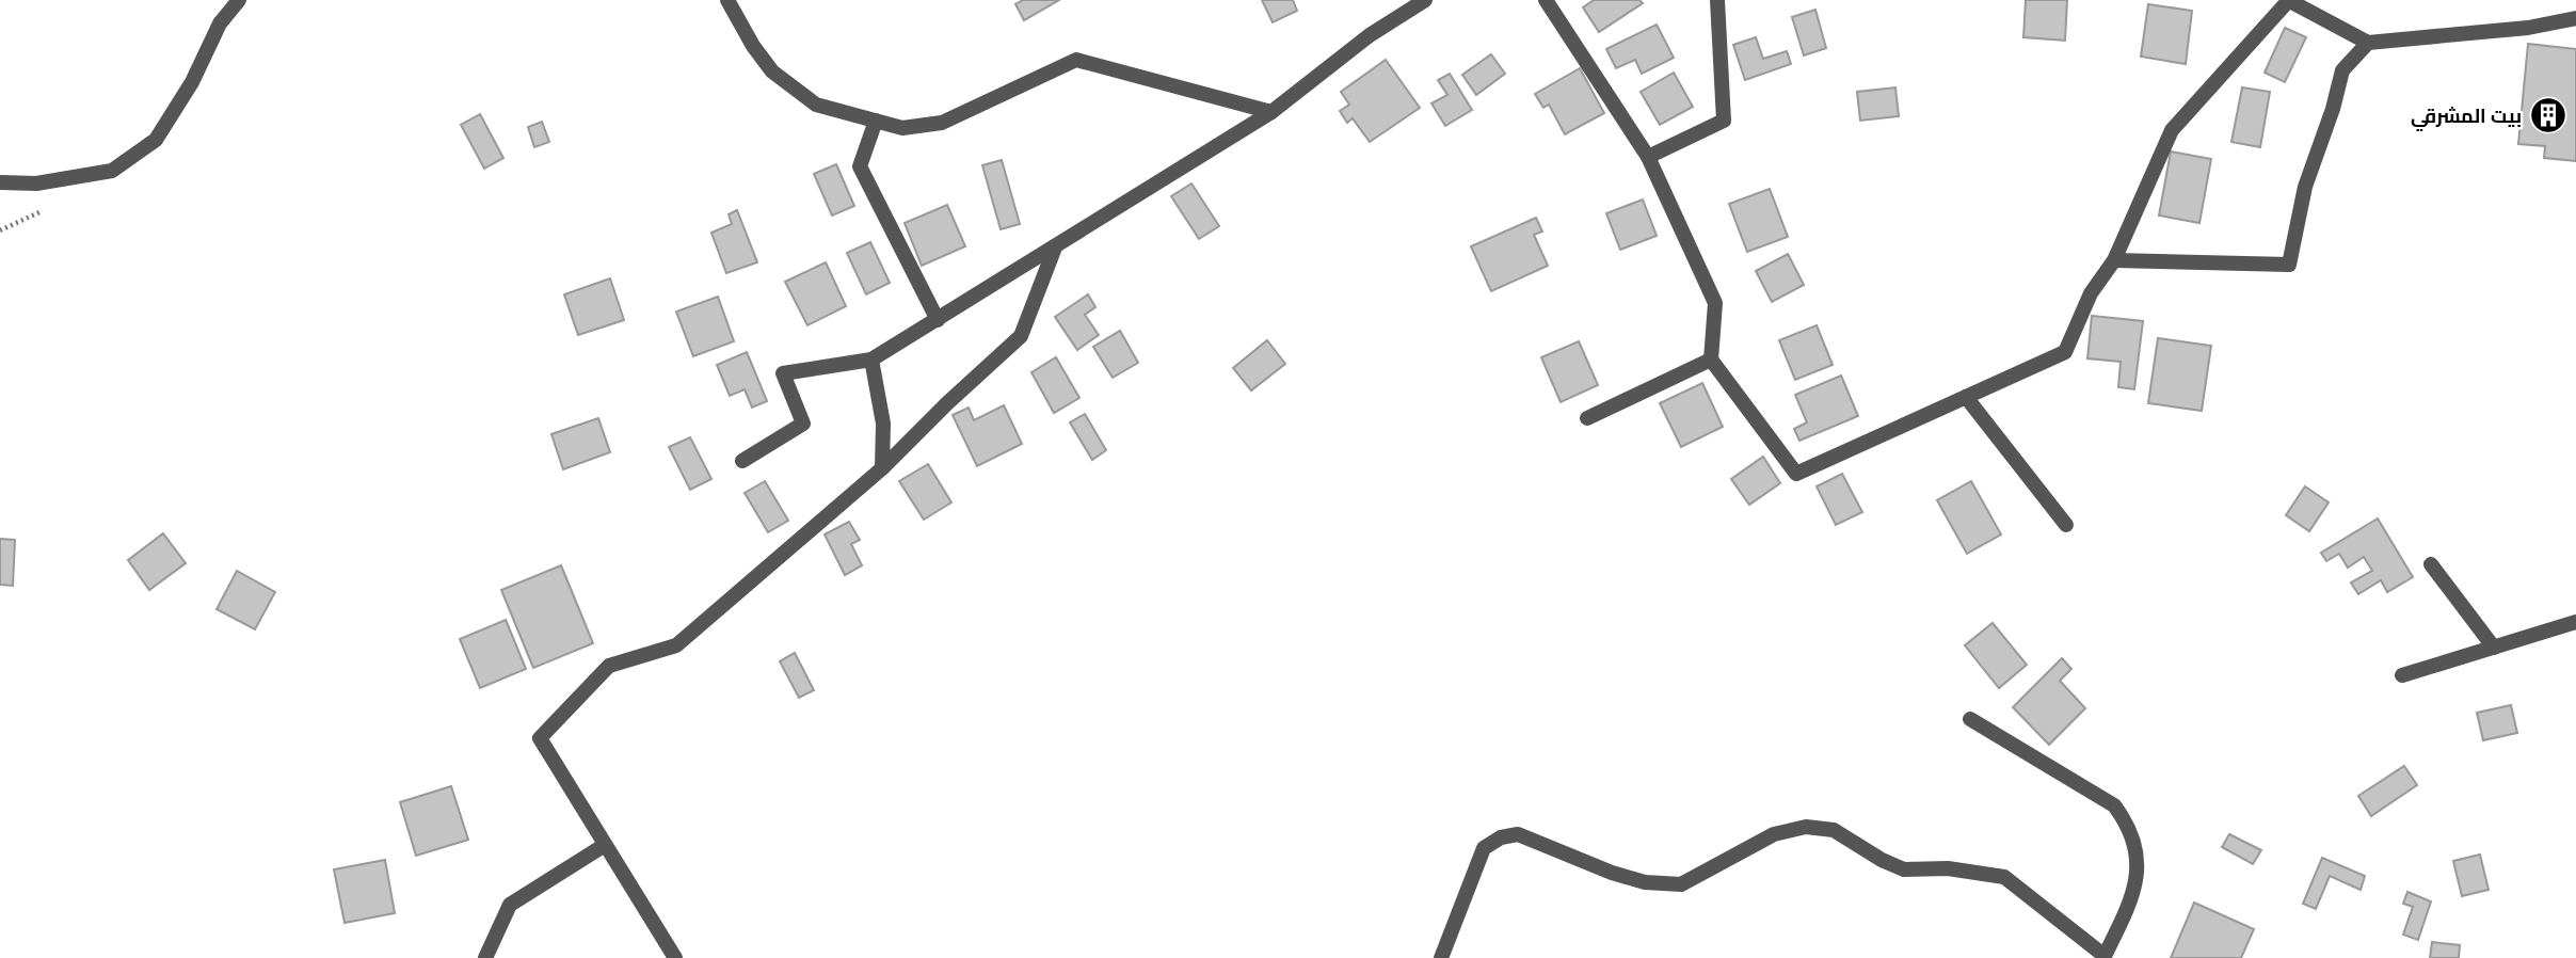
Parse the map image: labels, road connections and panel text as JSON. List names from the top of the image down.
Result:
{
  "places": {
    "building": ["بيت المشرقي"]
  }
}
